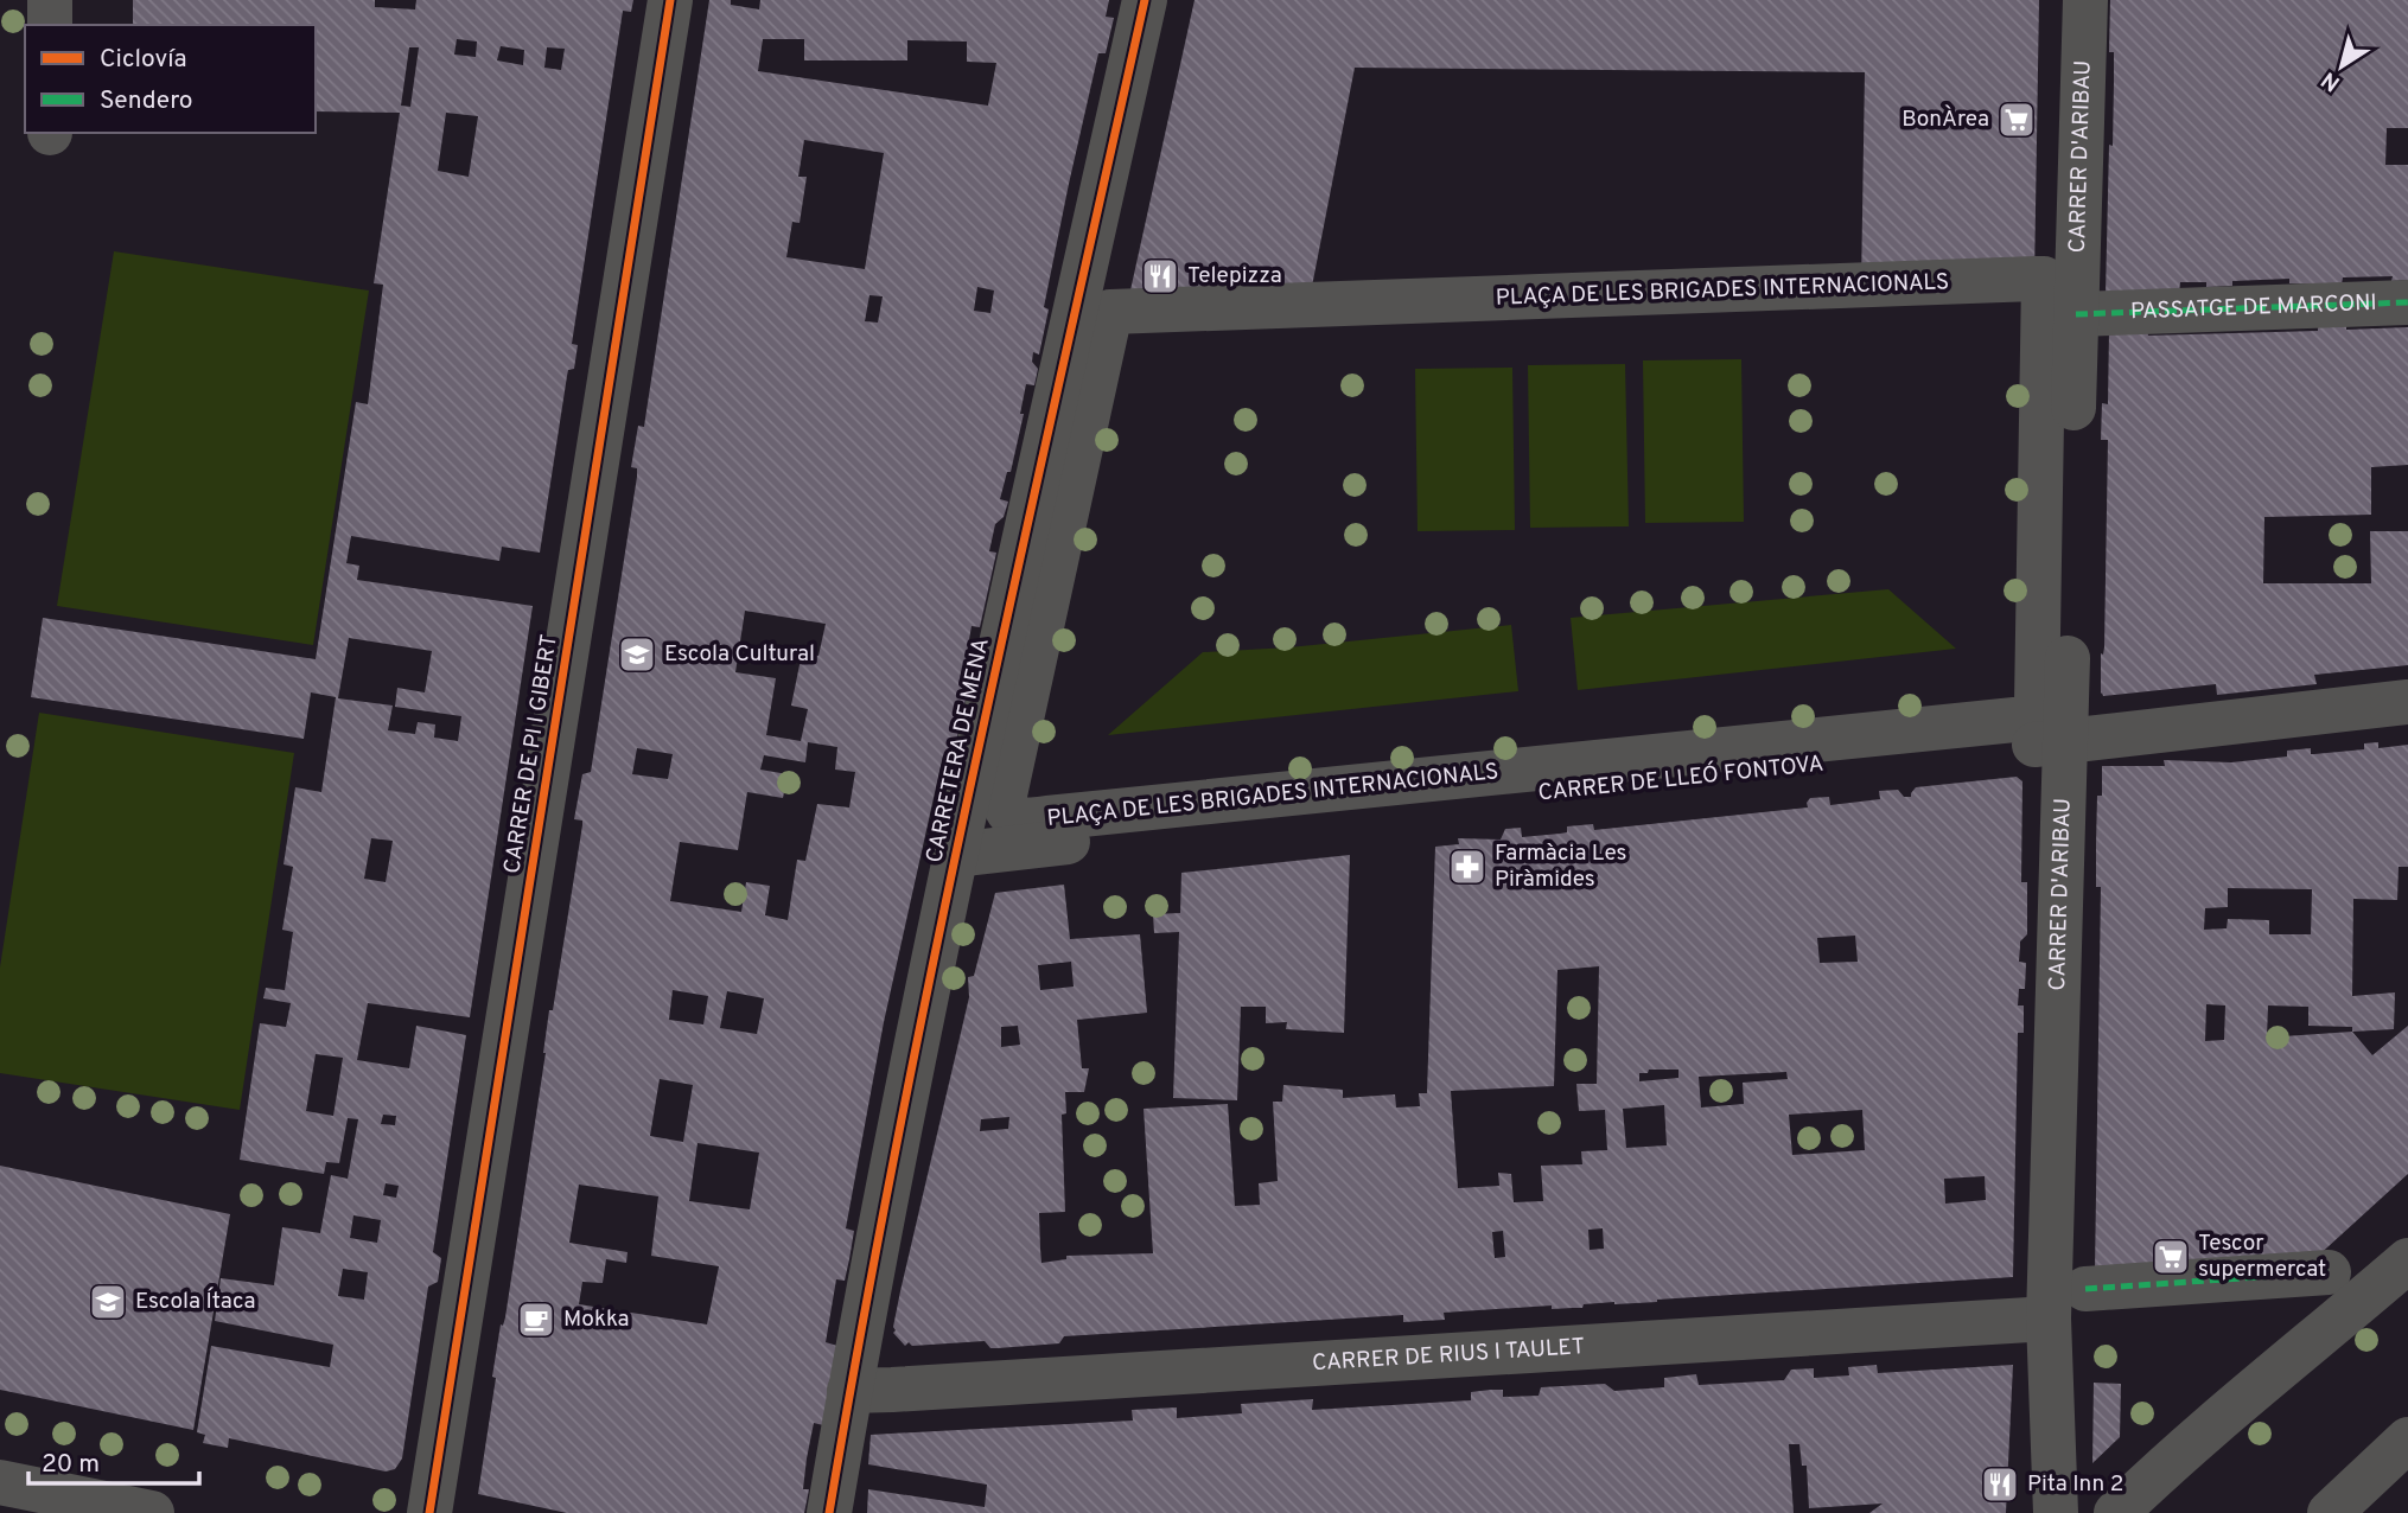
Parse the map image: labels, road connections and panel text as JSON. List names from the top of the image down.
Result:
{
  "streets": {
    "street": [
      "CARRER D'ARIBAU",
      "PLAÇA DE LES BRIGADES INTERNACIONALS",
      "PASSATGE DE MARCONI",
      "CARRETERA DE MENA",
      "CARRER DE PI I GIBERT",
      "CARRER DE LLEÓ FONTOVA",
      "CARRER DE RIUS I TAULET"
    ]
  },
  "crossings": [
    ["CARRER D'ARIBAU", "PASSATGE DE MARCONI"],
    ["CARRER D'ARIBAU", "CARRER DE LLEÓ FONTOVA"],
    ["CARRER D'ARIBAU", "CARRER DE RIUS I TAULET"],
    ["CARRETERA DE MENA", "CARRER DE LLEÓ FONTOVA"],
    ["CARRETERA DE MENA", "CARRER DE RIUS I TAULET"]
  ],
  "places": {
    "supermarket": ["BonÀrea", "Tescor supermercat"],
    "restaurant": ["Telepizza", "Pita Inn 2"],
    "school or university": ["Escola Cultural", "Escola Ítaca"],
    "pharmacy": ["Farmàcia Les Piràmides"],
    "cafe": ["Mokka"]
  },
  "legend": ["Ciclovía", "Sendero"],
  "scale_bar": "20 m",
  "north": "bottom left"
}
